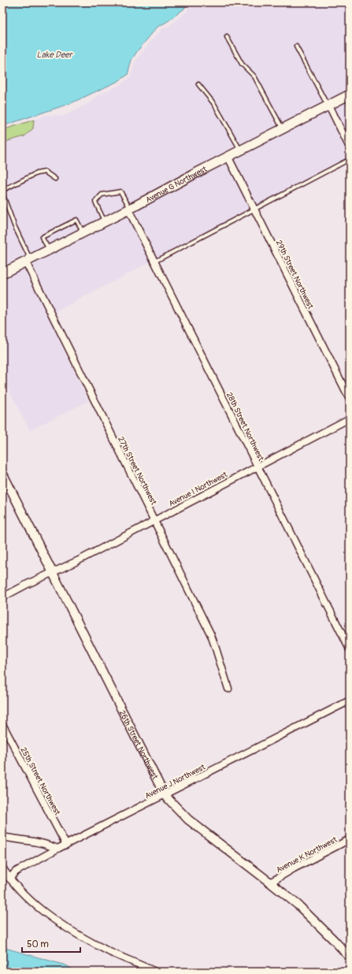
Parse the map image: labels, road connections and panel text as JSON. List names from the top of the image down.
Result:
{
  "streets": {
    "main road": ["Avenue G Northwest"],
    "street": [
      "29th Street Northwest",
      "28th Street Northwest",
      "27th Street Northwest",
      "Avenue I Northwest",
      "26th Street Northwest",
      "25th Street Northwest",
      "Avenue J Northwest",
      "Avenue K Northwest"
    ]
  },
  "crossings": [
    ["Avenue G Northwest", "29th Street Northwest"],
    ["Avenue G Northwest", "28th Street Northwest"],
    ["Avenue G Northwest", "27th Street Northwest"],
    ["28th Street Northwest", "Avenue I Northwest"],
    ["27th Street Northwest", "Avenue I Northwest"],
    ["Avenue I Northwest", "26th Street Northwest"],
    ["26th Street Northwest", "Avenue J Northwest"],
    ["26th Street Northwest", "Avenue K Northwest"],
    ["25th Street Northwest", "Avenue J Northwest"]
  ],
  "water": ["Lake Deer"],
  "scale_bar": "50 m"
}
